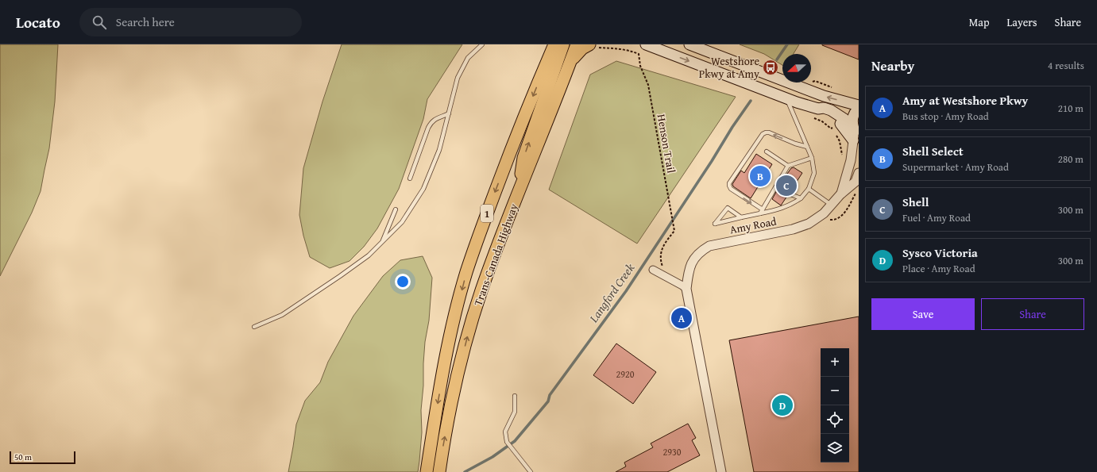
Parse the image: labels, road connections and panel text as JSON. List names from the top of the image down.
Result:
{
  "streets": {
    "highway": ["1", "Trans-Canada Highway"],
    "street": ["Amy Road"],
    "path": ["Henson Trail"]
  },
  "water": ["Langford Creek"],
  "places": {
    "bus stop": ["Westshore Pkwy at Amy"]
  },
  "house_numbers": ["2920", "2930"],
  "scale_bar": "50 m",
  "north": "left",
  "page": {
    "header": "Locato",
    "search": "Search here",
    "nav": ["Map", "Layers", "Share"],
    "heading": ["Nearby", "4 results"],
    "list": [
      {
        "mark": "A",
        "name": "Amy at Westshore Pkwy",
        "note": "Bus stop · Amy Road",
        "value": "210 m"
      },
      {
        "mark": "B",
        "name": "Shell Select",
        "note": "Supermarket · Amy Road",
        "value": "280 m"
      },
      {
        "mark": "C",
        "name": "Shell",
        "note": "Fuel · Amy Road",
        "value": "300 m"
      },
      {
        "mark": "D",
        "name": "Sysco Victoria",
        "note": "Place · Amy Road",
        "value": "300 m"
      }
    ],
    "pins": [
      "B",
      "C",
      "A",
      "D"
    ],
    "buttons": ["Save", "Share"],
    "map_buttons": ["+", "−"],
    "scale": "50 m"
  }
}
